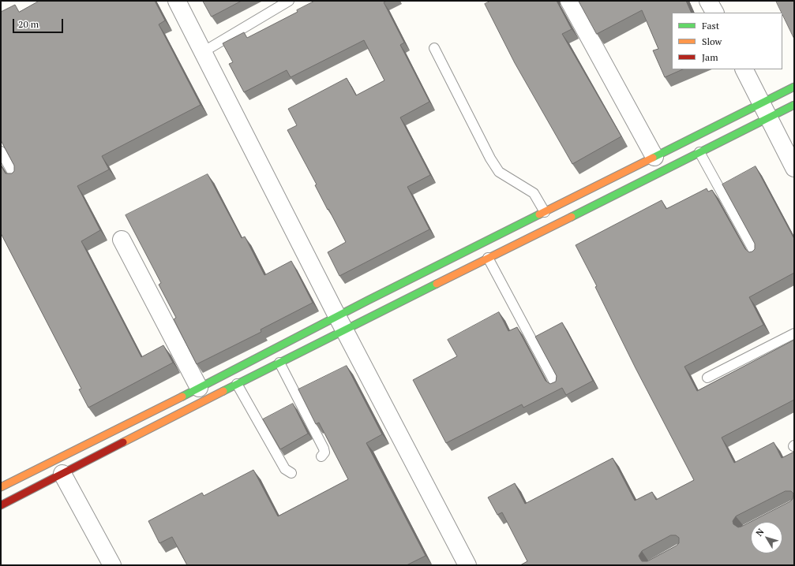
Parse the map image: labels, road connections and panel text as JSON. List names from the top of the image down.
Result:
{
  "legend": ["Fast", "Slow", "Jam"],
  "scale_bar": "20 m",
  "north": "top left"
}
